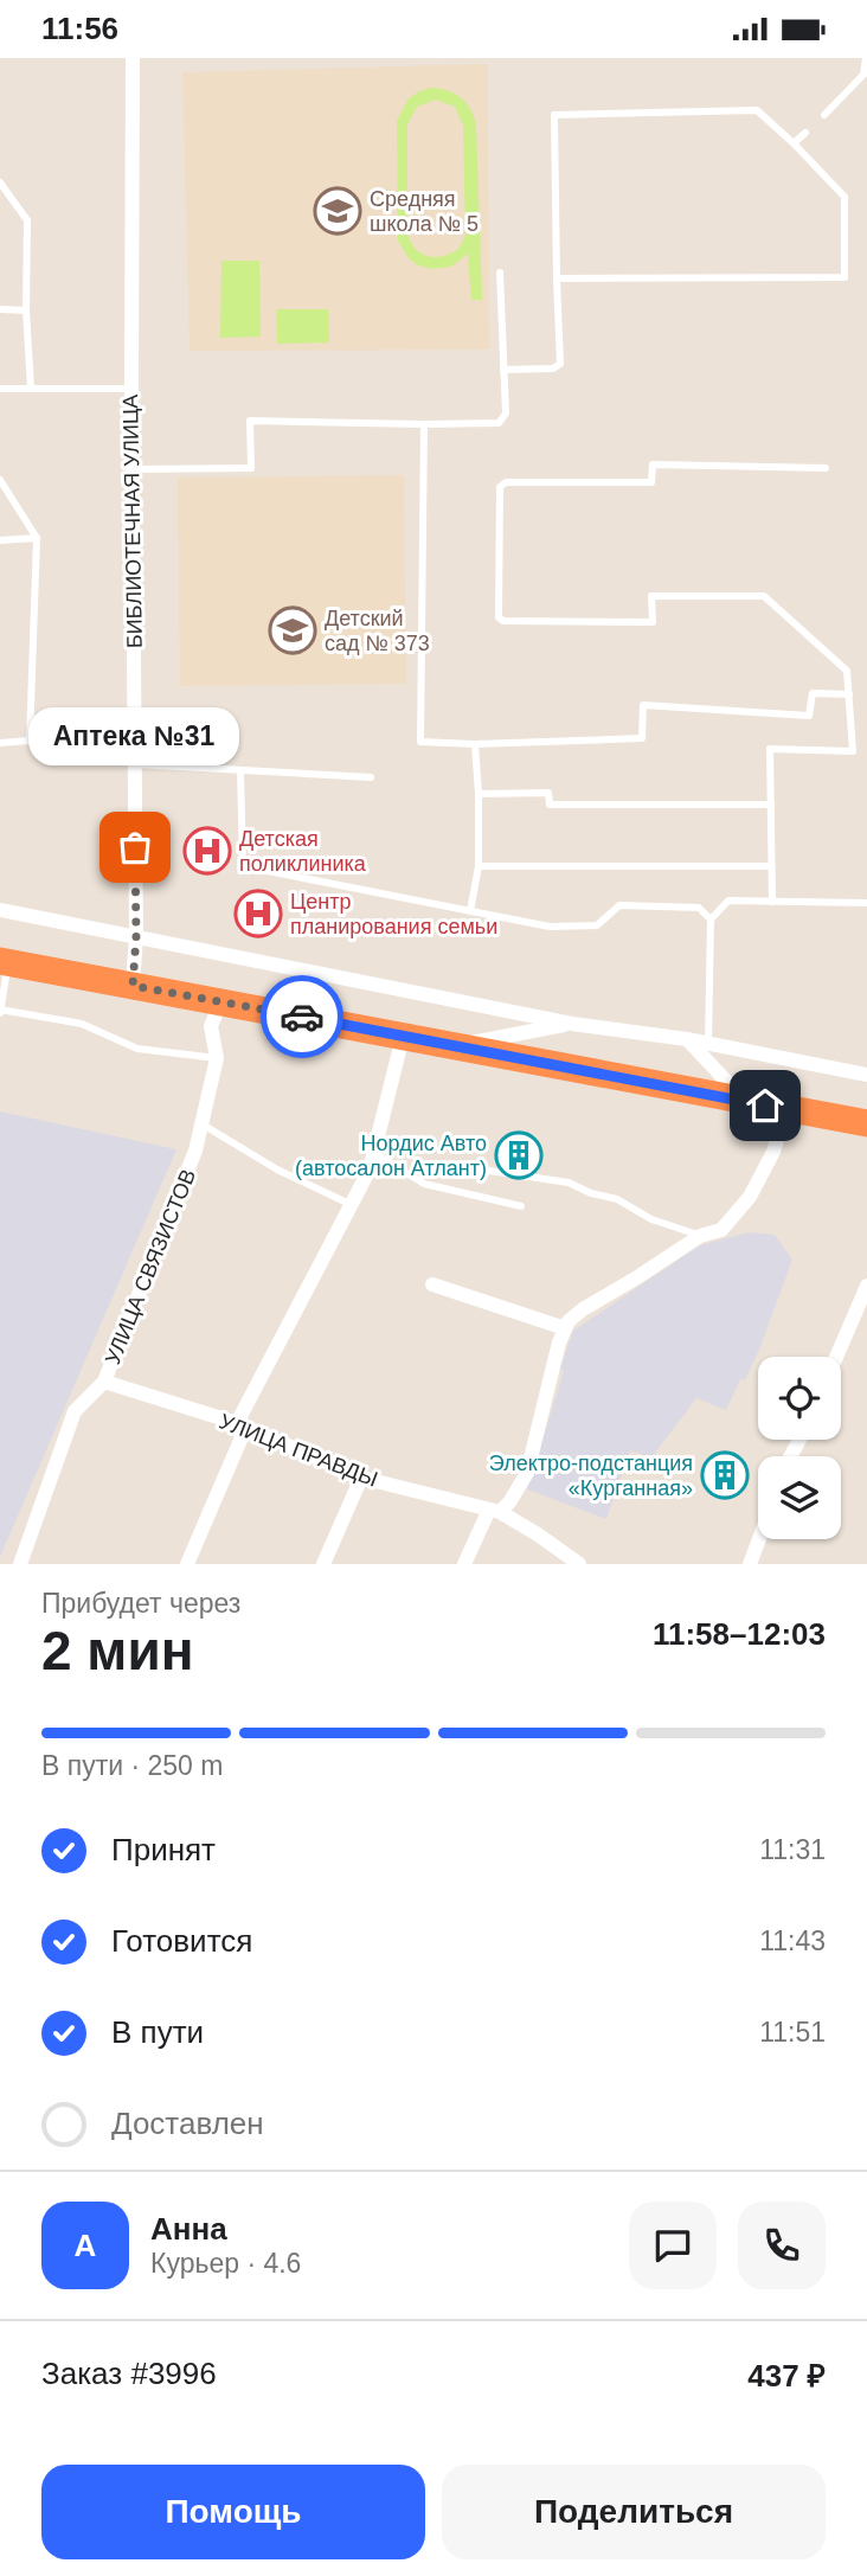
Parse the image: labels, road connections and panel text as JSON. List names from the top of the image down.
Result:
{
  "streets": {
    "street": ["БИБЛИОТЕЧНАЯ УЛИЦА", "УЛИЦА СВЯЗИСТОВ", "УЛИЦА ПРАВДЫ"]
  },
  "crossings": [
    ["УЛИЦА СВЯЗИСТОВ", "УЛИЦА ПРАВДЫ"]
  ],
  "places": {
    "school or university": ["Средняя школа № 5", "Детский сад № 373"],
    "other": ["Аптека №31"],
    "hospital": ["Детская поликлиника", "Центр планирования семьи"],
    "building": ["Нордис Авто (автосалон Атлант)", "Электро-подстанция «Курганная»"]
  },
  "page": {
    "status": "11:56",
    "bubble": "Аптека №31",
    "heading": ["2 мин", "Прибудет через", "11:58–12:03"],
    "panel": [
      "Анна",
      "Курьер · 4.6",
      "Заказ #3996",
      "437 ₽"
    ],
    "bar": "В пути · 250 m",
    "list": [
      ["Принят", "11:31"],
      ["Готовится", "11:43"],
      ["В пути", "11:51"],
      "Доставлен"
    ],
    "round": "А",
    "buttons": ["Помощь", "Поделиться"]
  }
}
